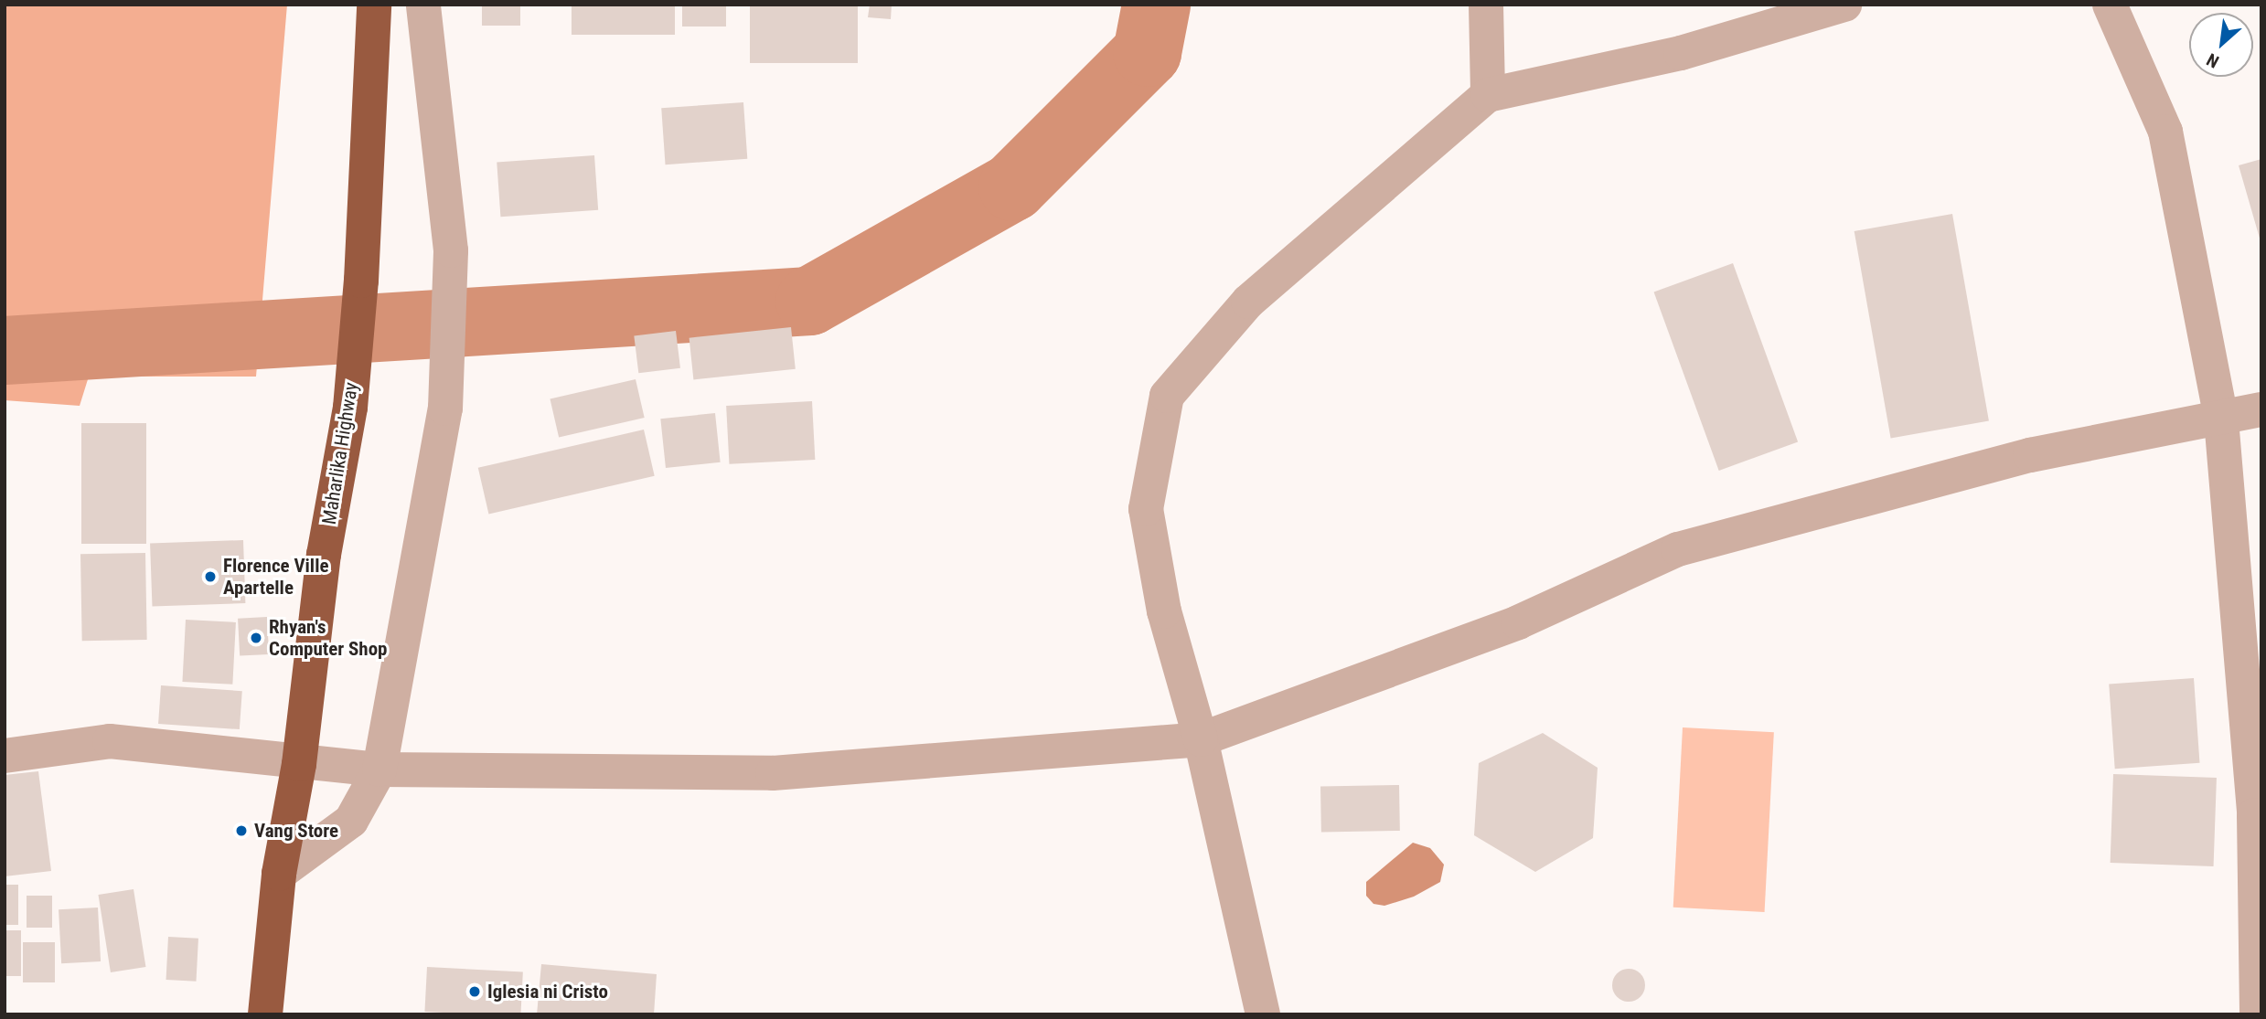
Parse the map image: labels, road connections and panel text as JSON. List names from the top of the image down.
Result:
{
  "streets": {
    "highway": ["Maharlika Highway"]
  },
  "places": [
    "Florence Ville Apartelle",
    "Rhyan's Computer Shop",
    "Vang Store",
    "Iglesia ni Cristo"
  ],
  "north": "bottom left"
}
